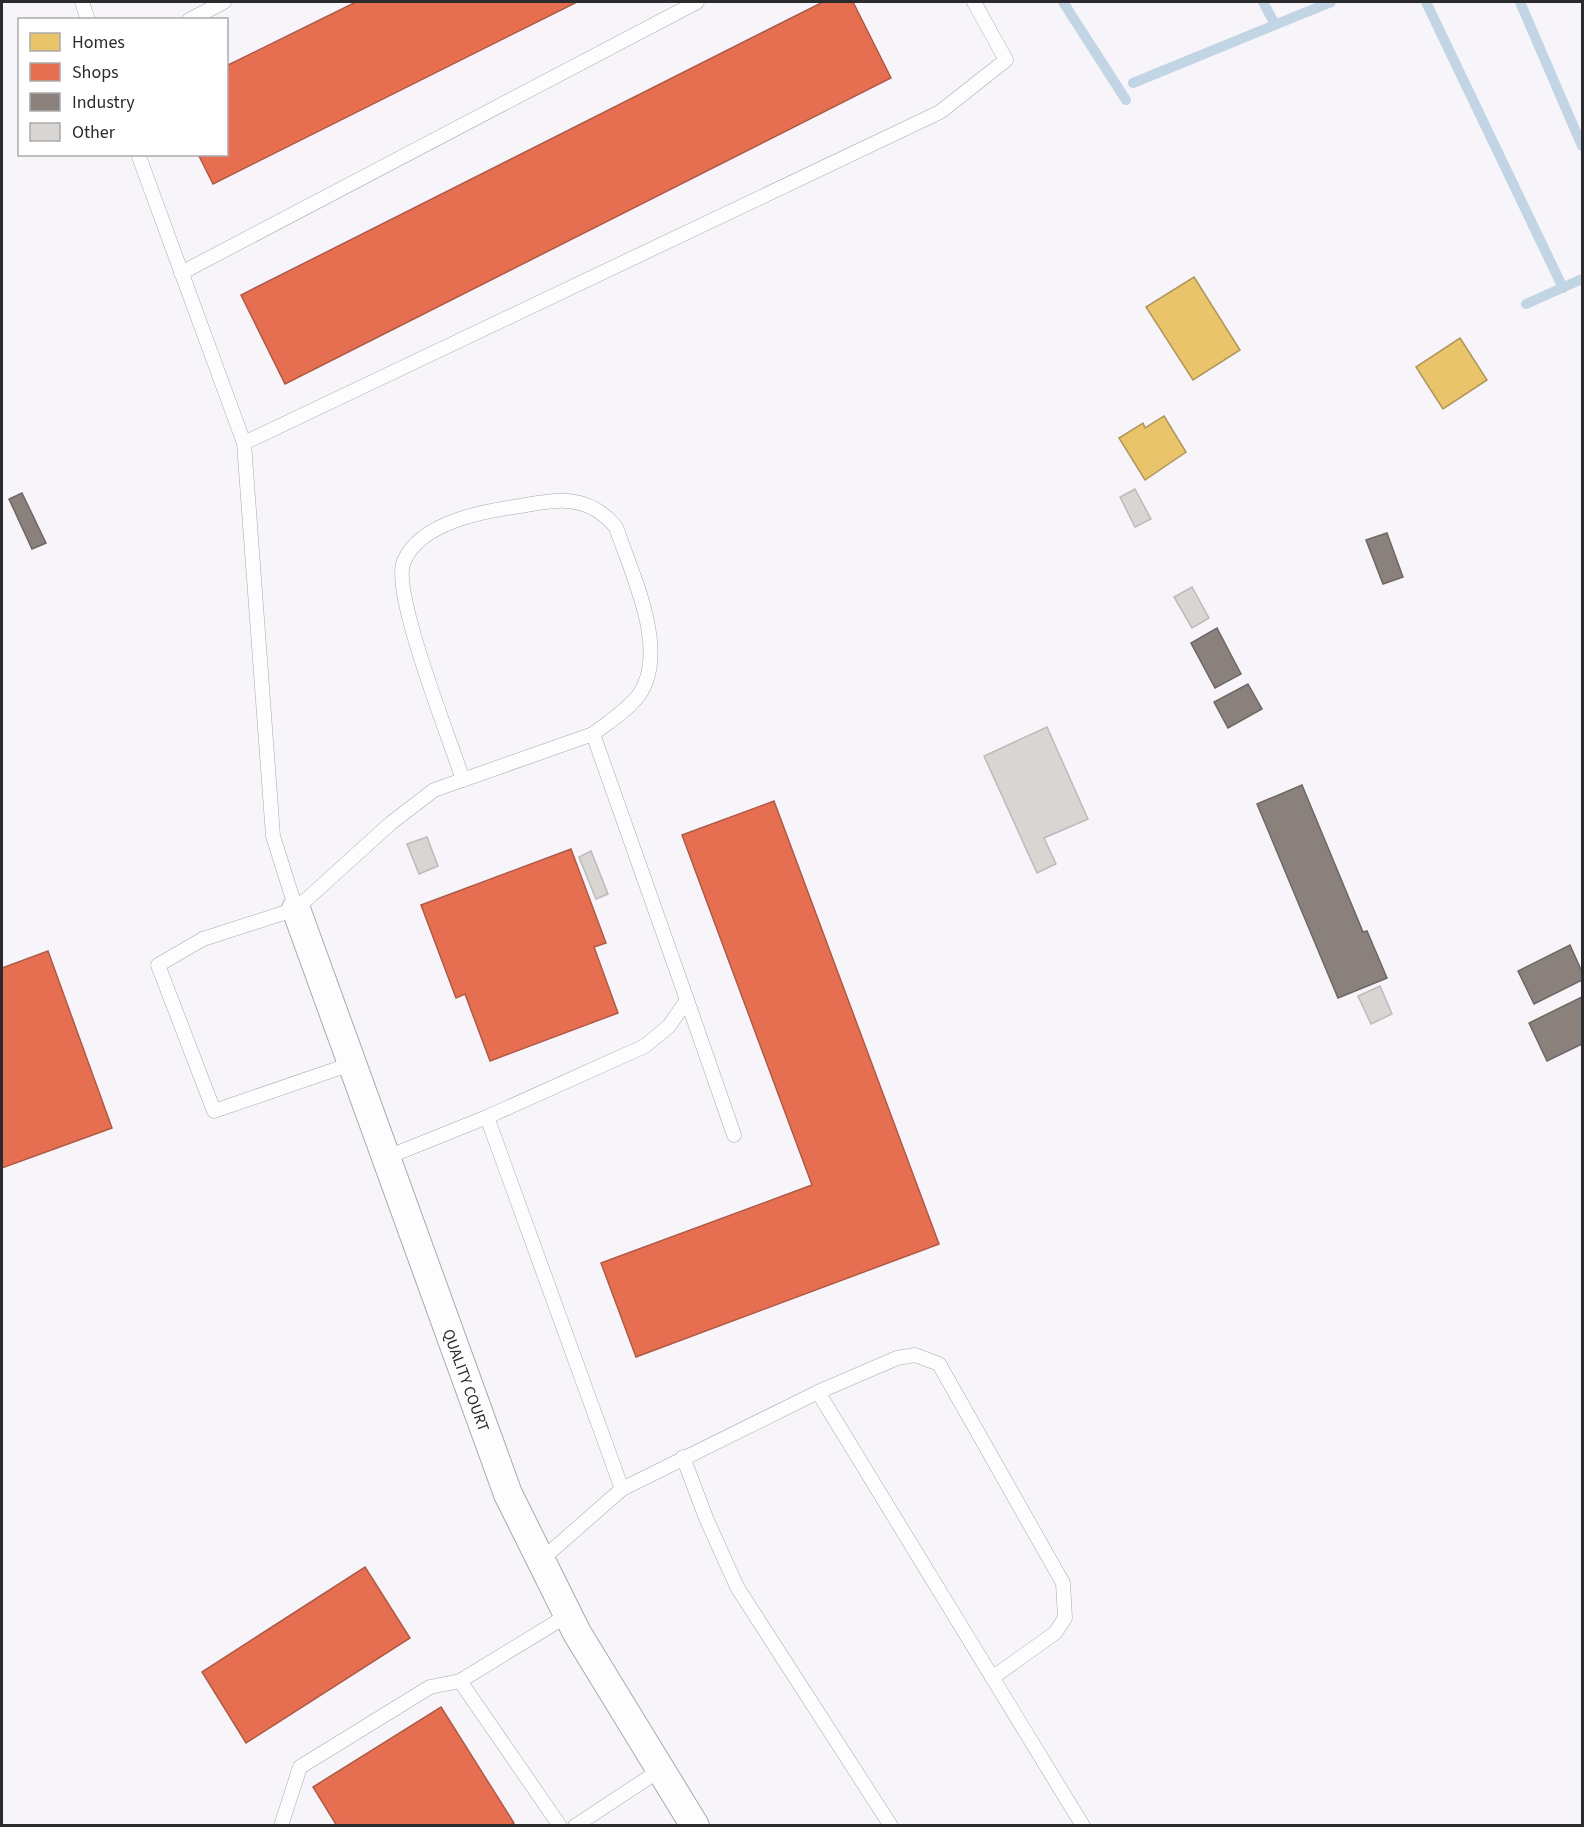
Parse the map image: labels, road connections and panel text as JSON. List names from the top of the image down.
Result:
{
  "streets": {
    "street": ["QUALITY COURT"]
  },
  "legend": [
    "Homes",
    "Shops",
    "Industry",
    "Other"
  ]
}
